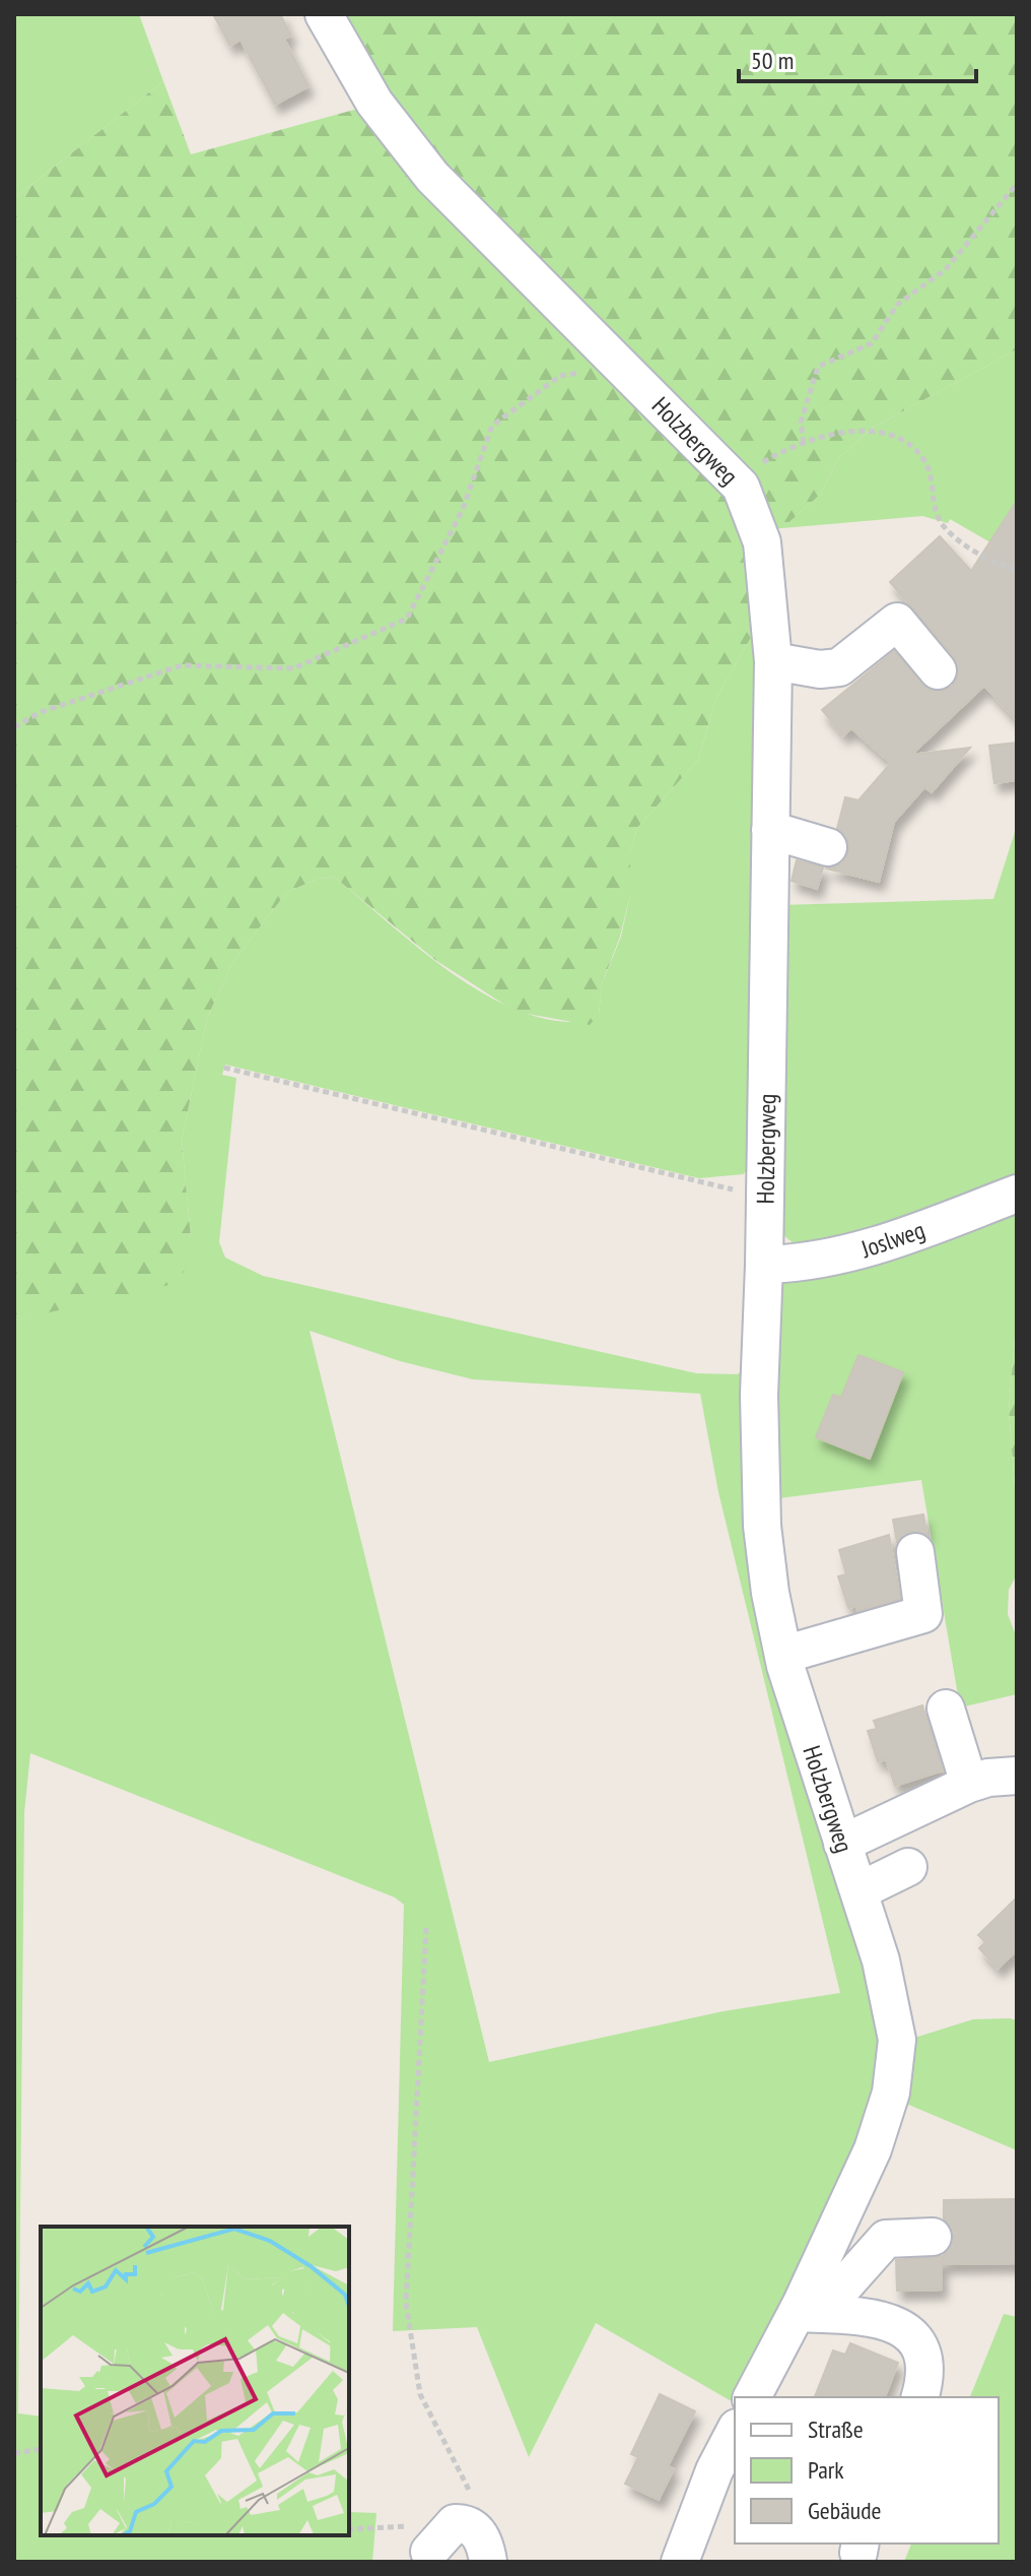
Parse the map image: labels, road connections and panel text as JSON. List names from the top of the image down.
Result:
{
  "streets": {
    "street": ["Holzbergweg", "Joslweg"]
  },
  "crossings": [
    ["Holzbergweg", "Joslweg"]
  ],
  "legend": ["Straße", "Park", "Gebäude"],
  "scale_bar": "50 m"
}
